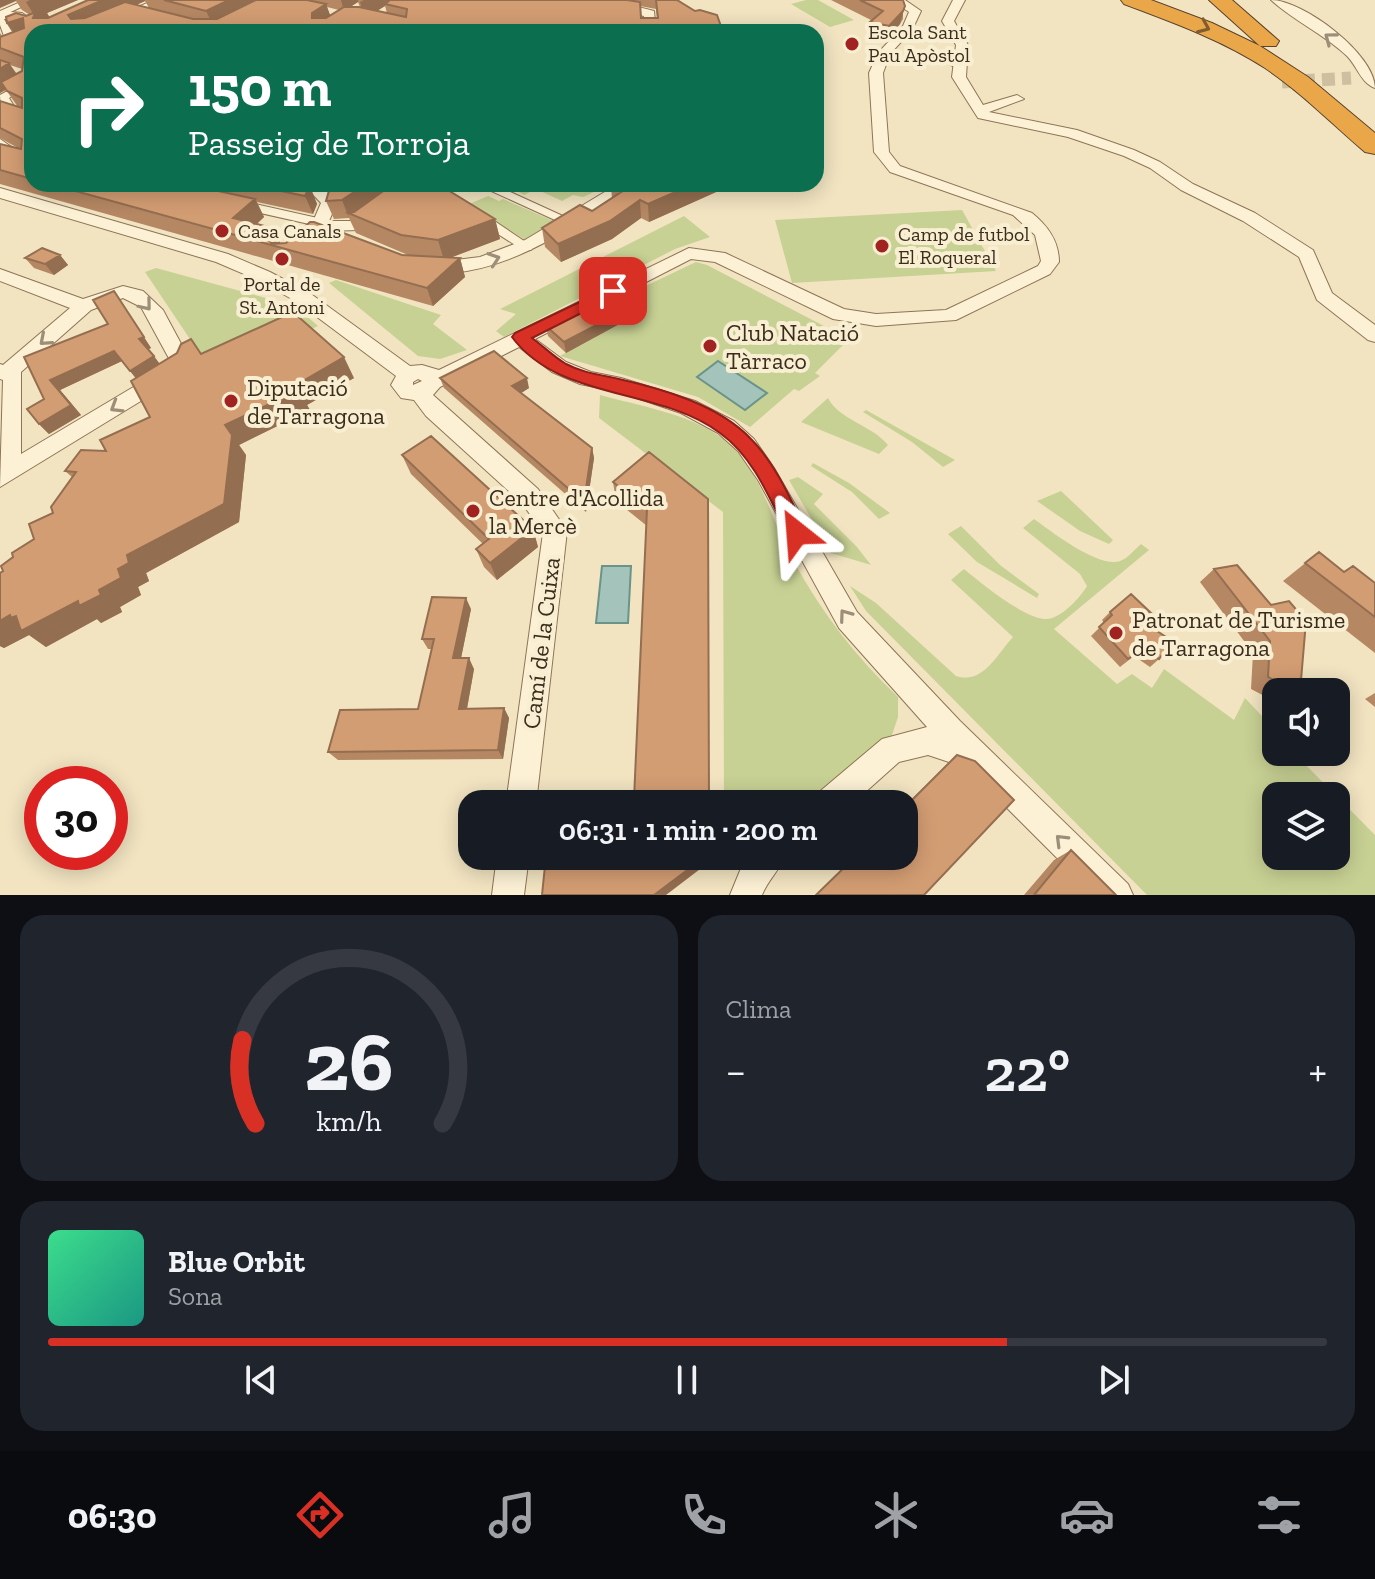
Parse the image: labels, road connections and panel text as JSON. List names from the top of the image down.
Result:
{
  "streets": {
    "street": ["Camí de la Cuixa"]
  },
  "places": [
    "Escola Sant Pau Apòstol",
    "Casa Canals",
    "Camp de futbol El Roqueral",
    "Portal de St. Antoni",
    "Club Natació Tàrraco",
    "Diputació de Tarragona",
    "Centre d'Acollida la Mercè",
    "Patronat de Turisme de Tarragona"
  ],
  "page": {
    "turn": ["150 m", "Passeig de Torroja"],
    "limit": "30",
    "trip": "06:31 · 1 min · 200 m",
    "tile": "Clima",
    "heat": ["−", "22°", "+"],
    "song": ["Blue Orbit", "Sona"],
    "tabs": "06:30",
    "gauge": ["26", "km/h"]
  }
}
